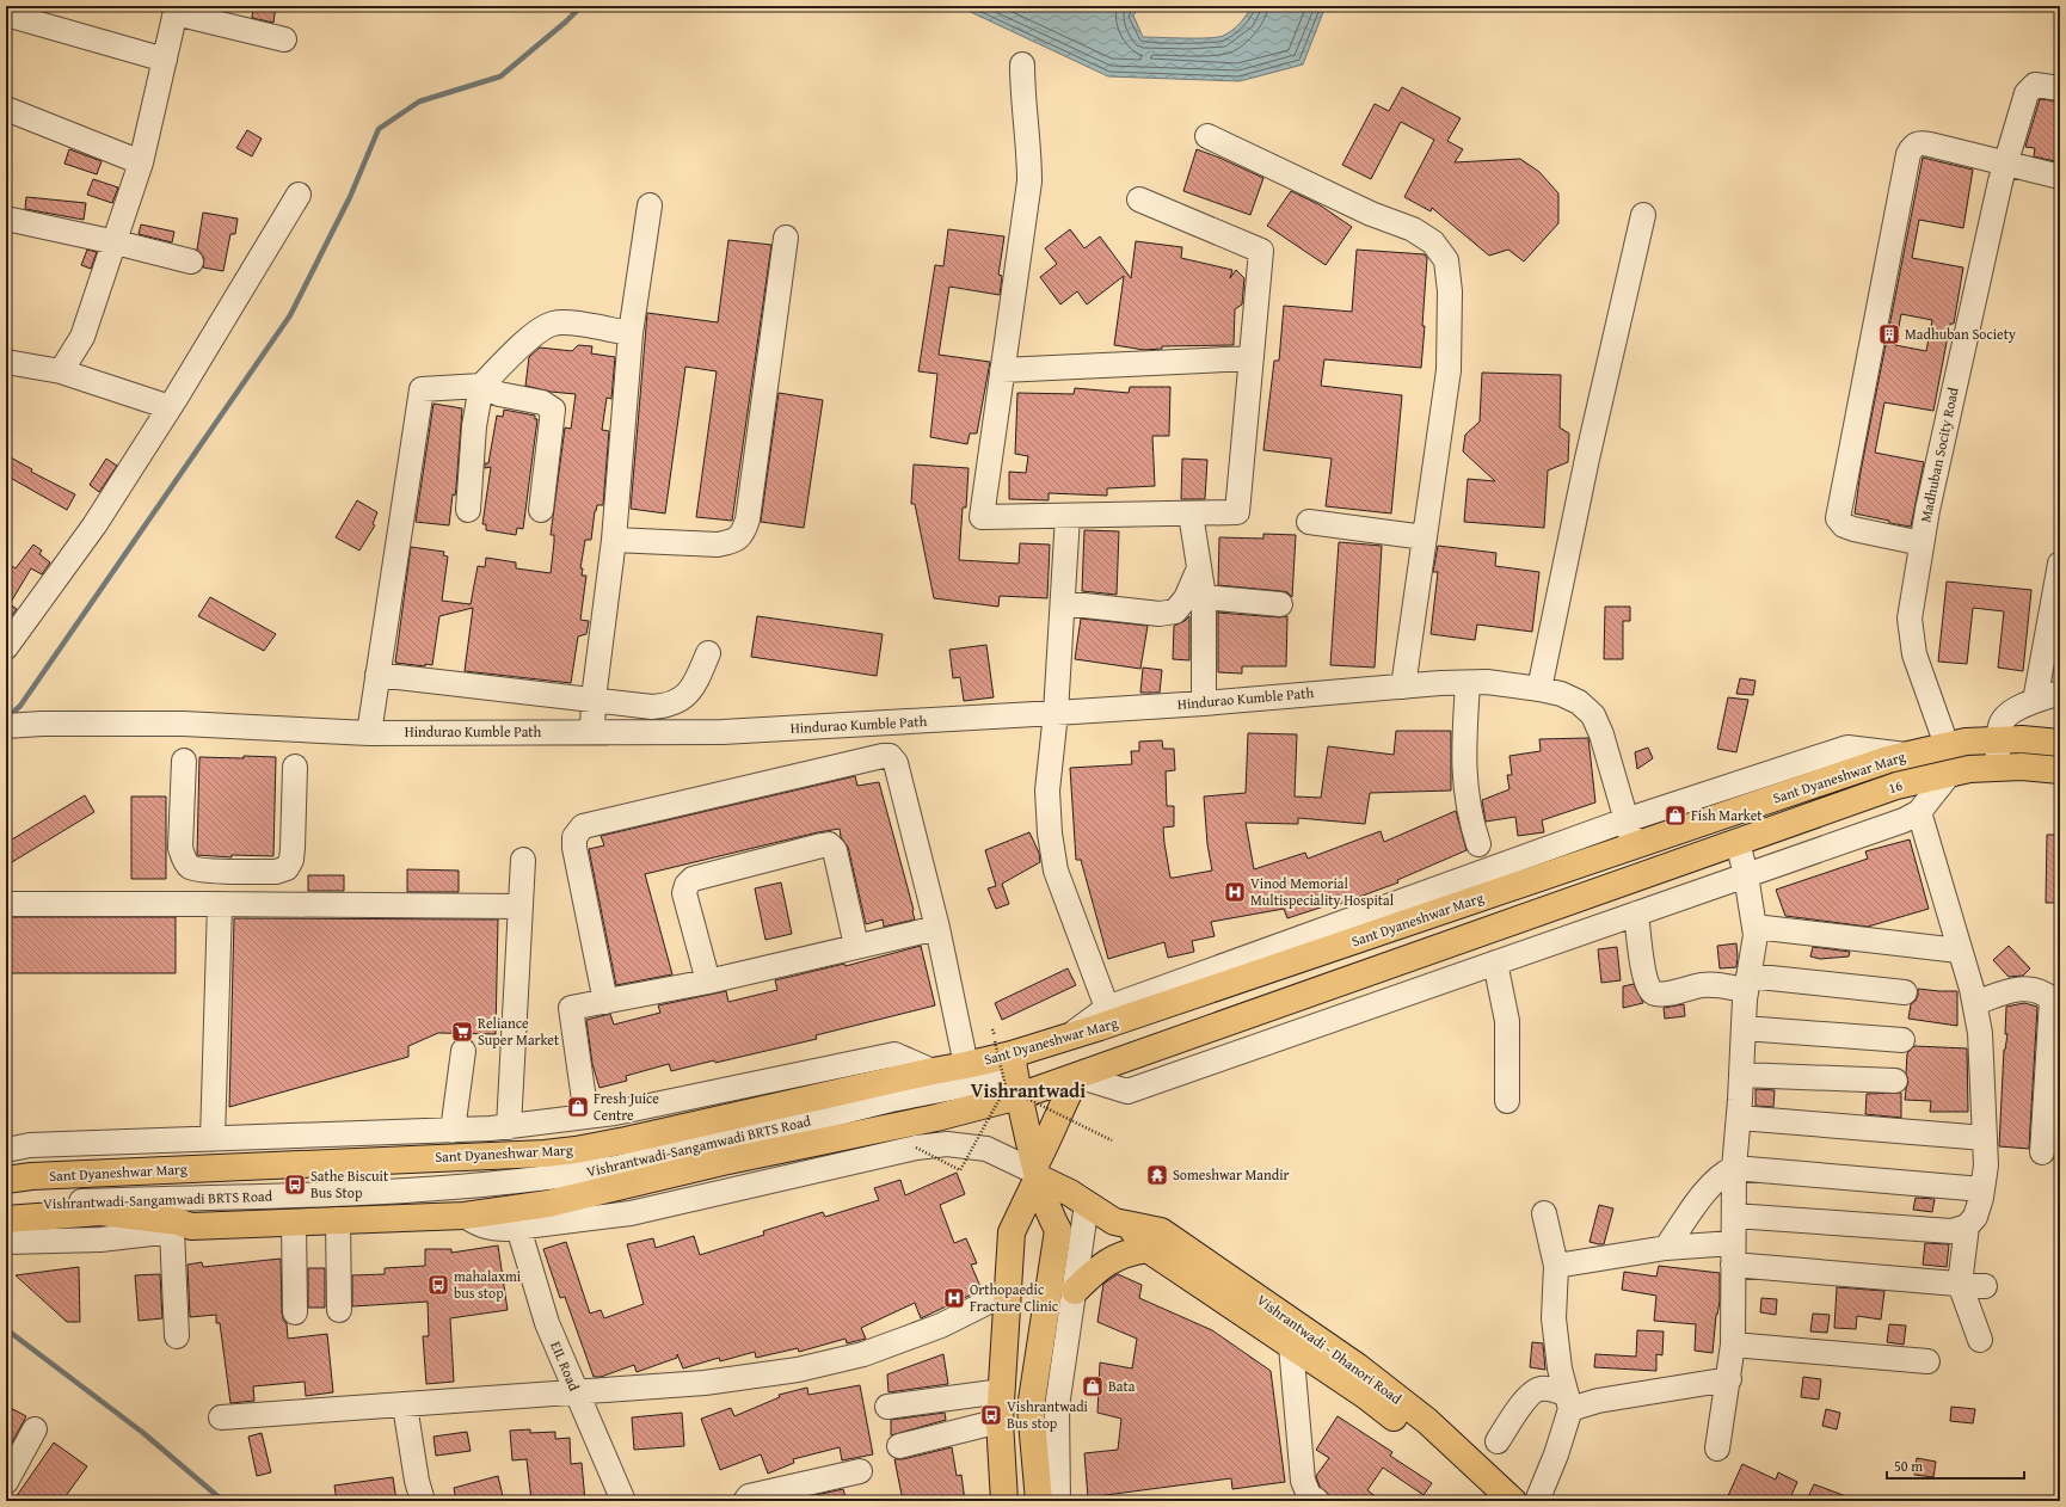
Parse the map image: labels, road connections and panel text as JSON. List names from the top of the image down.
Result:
{
  "streets": {
    "main road": ["Sant Dyaneshwar Marg", "16", "Vishrantwadi - Dhanori Road"],
    "street": [
      "Madhuban Socity Road",
      "Hindurao Kumble Path",
      "Vishrantwadi-Sangamwadi BRTS Road",
      "EIL Road"
    ]
  },
  "crossings": [
    ["Madhuban Socity Road", "Sant Dyaneshwar Marg"],
    ["Hindurao Kumble Path", "Sant Dyaneshwar Marg"],
    ["Sant Dyaneshwar Marg", "16"],
    ["Sant Dyaneshwar Marg", "Vishrantwadi-Sangamwadi BRTS Road"]
  ],
  "districts": ["Vishrantwadi"],
  "places": {
    "building": ["Madhuban Society"],
    "shop": ["Fish Market", "Fresh Juice Centre", "Bata"],
    "hospital": ["Vinod Memorial Multispeciality Hospital", "Orthopaedic Fracture Clinic"],
    "supermarket": ["Reliance Super Market"],
    "temple": ["Someshwar Mandir"],
    "bus stop": ["Sathe Biscuit Bus Stop", "mahalaxmi bus stop", "Vishrantwadi Bus stop"]
  },
  "scale_bar": "50 m"
}
